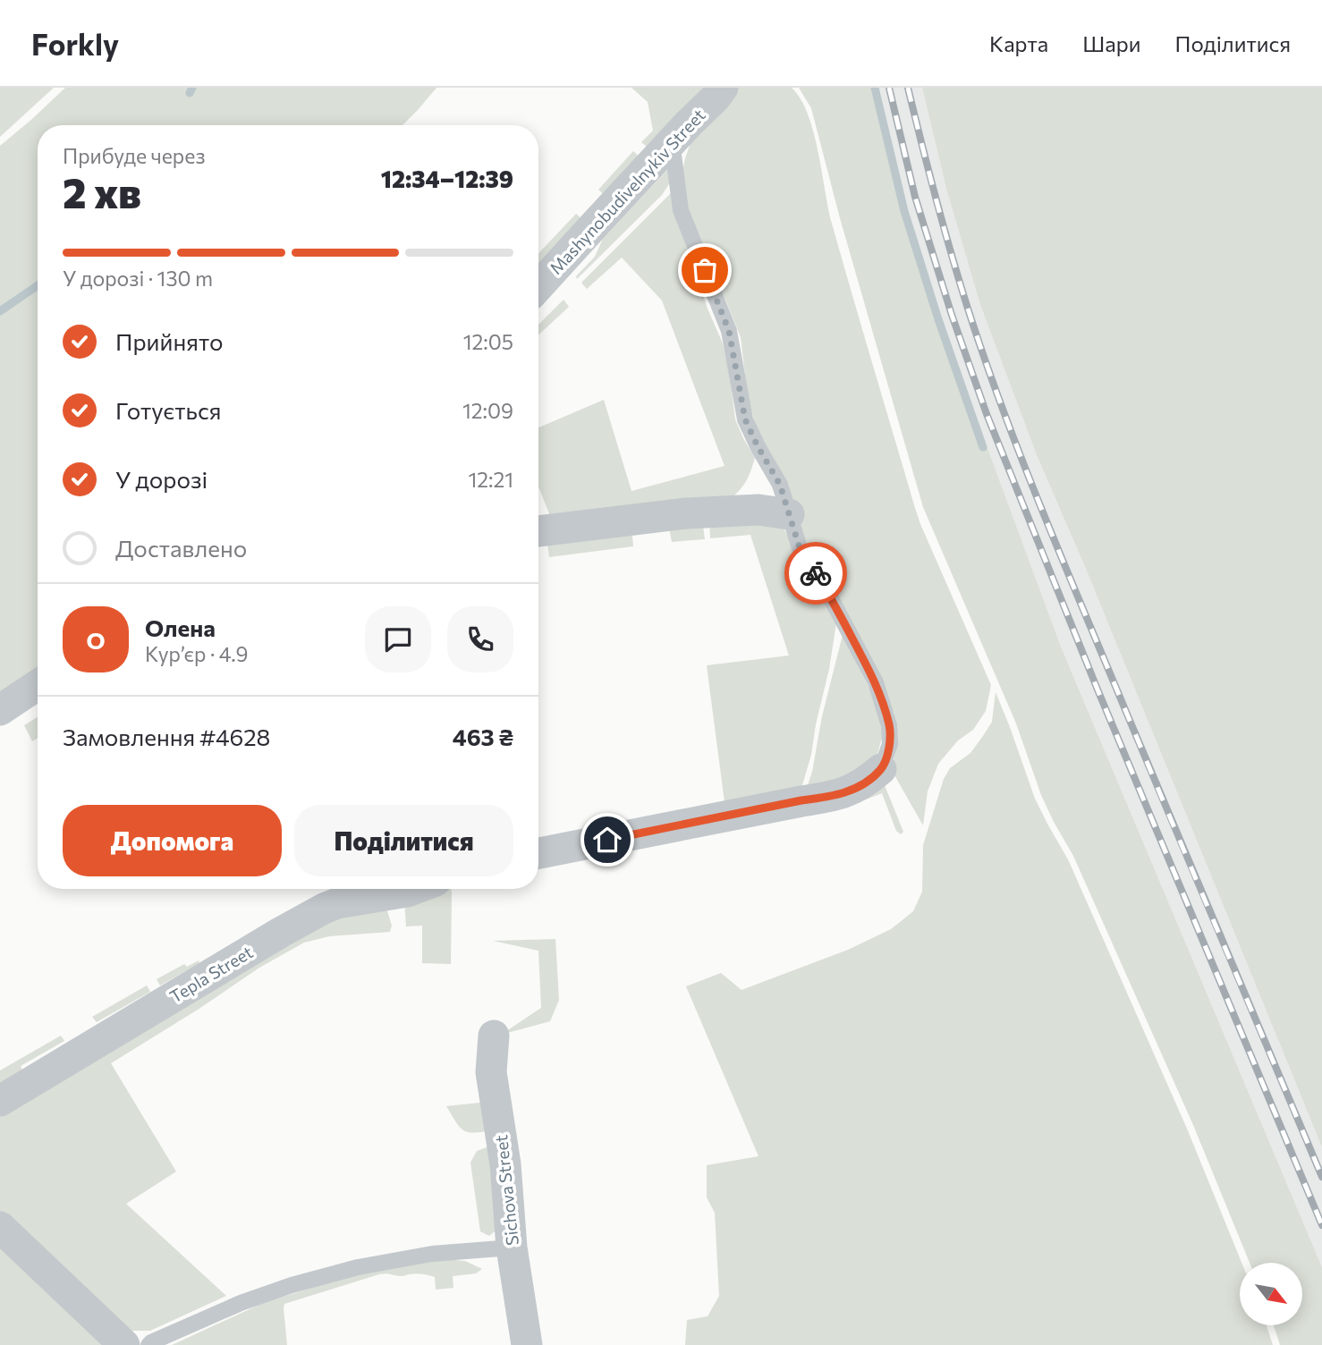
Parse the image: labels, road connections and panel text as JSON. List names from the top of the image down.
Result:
{
  "streets": {
    "street": ["Mashynobudivelnykiv Street", "Tepla Street", "Sichova Street"]
  },
  "north": "bottom right",
  "page": {
    "header": "Forkly",
    "nav": ["Карта", "Шари", "Поділитися"],
    "heading": ["2 хв", "Прибуде через", "12:34–12:39"],
    "panel": [
      "Олена",
      "Кур’єр · 4.9",
      "Замовлення #4628",
      "463 ₴"
    ],
    "bar": "У дорозі · 130 m",
    "list": [
      ["Прийнято", "12:05"],
      ["Готується", "12:09"],
      ["У дорозі", "12:21"],
      "Доставлено"
    ],
    "round": "О",
    "buttons": ["Допомога", "Поділитися"]
  }
}
